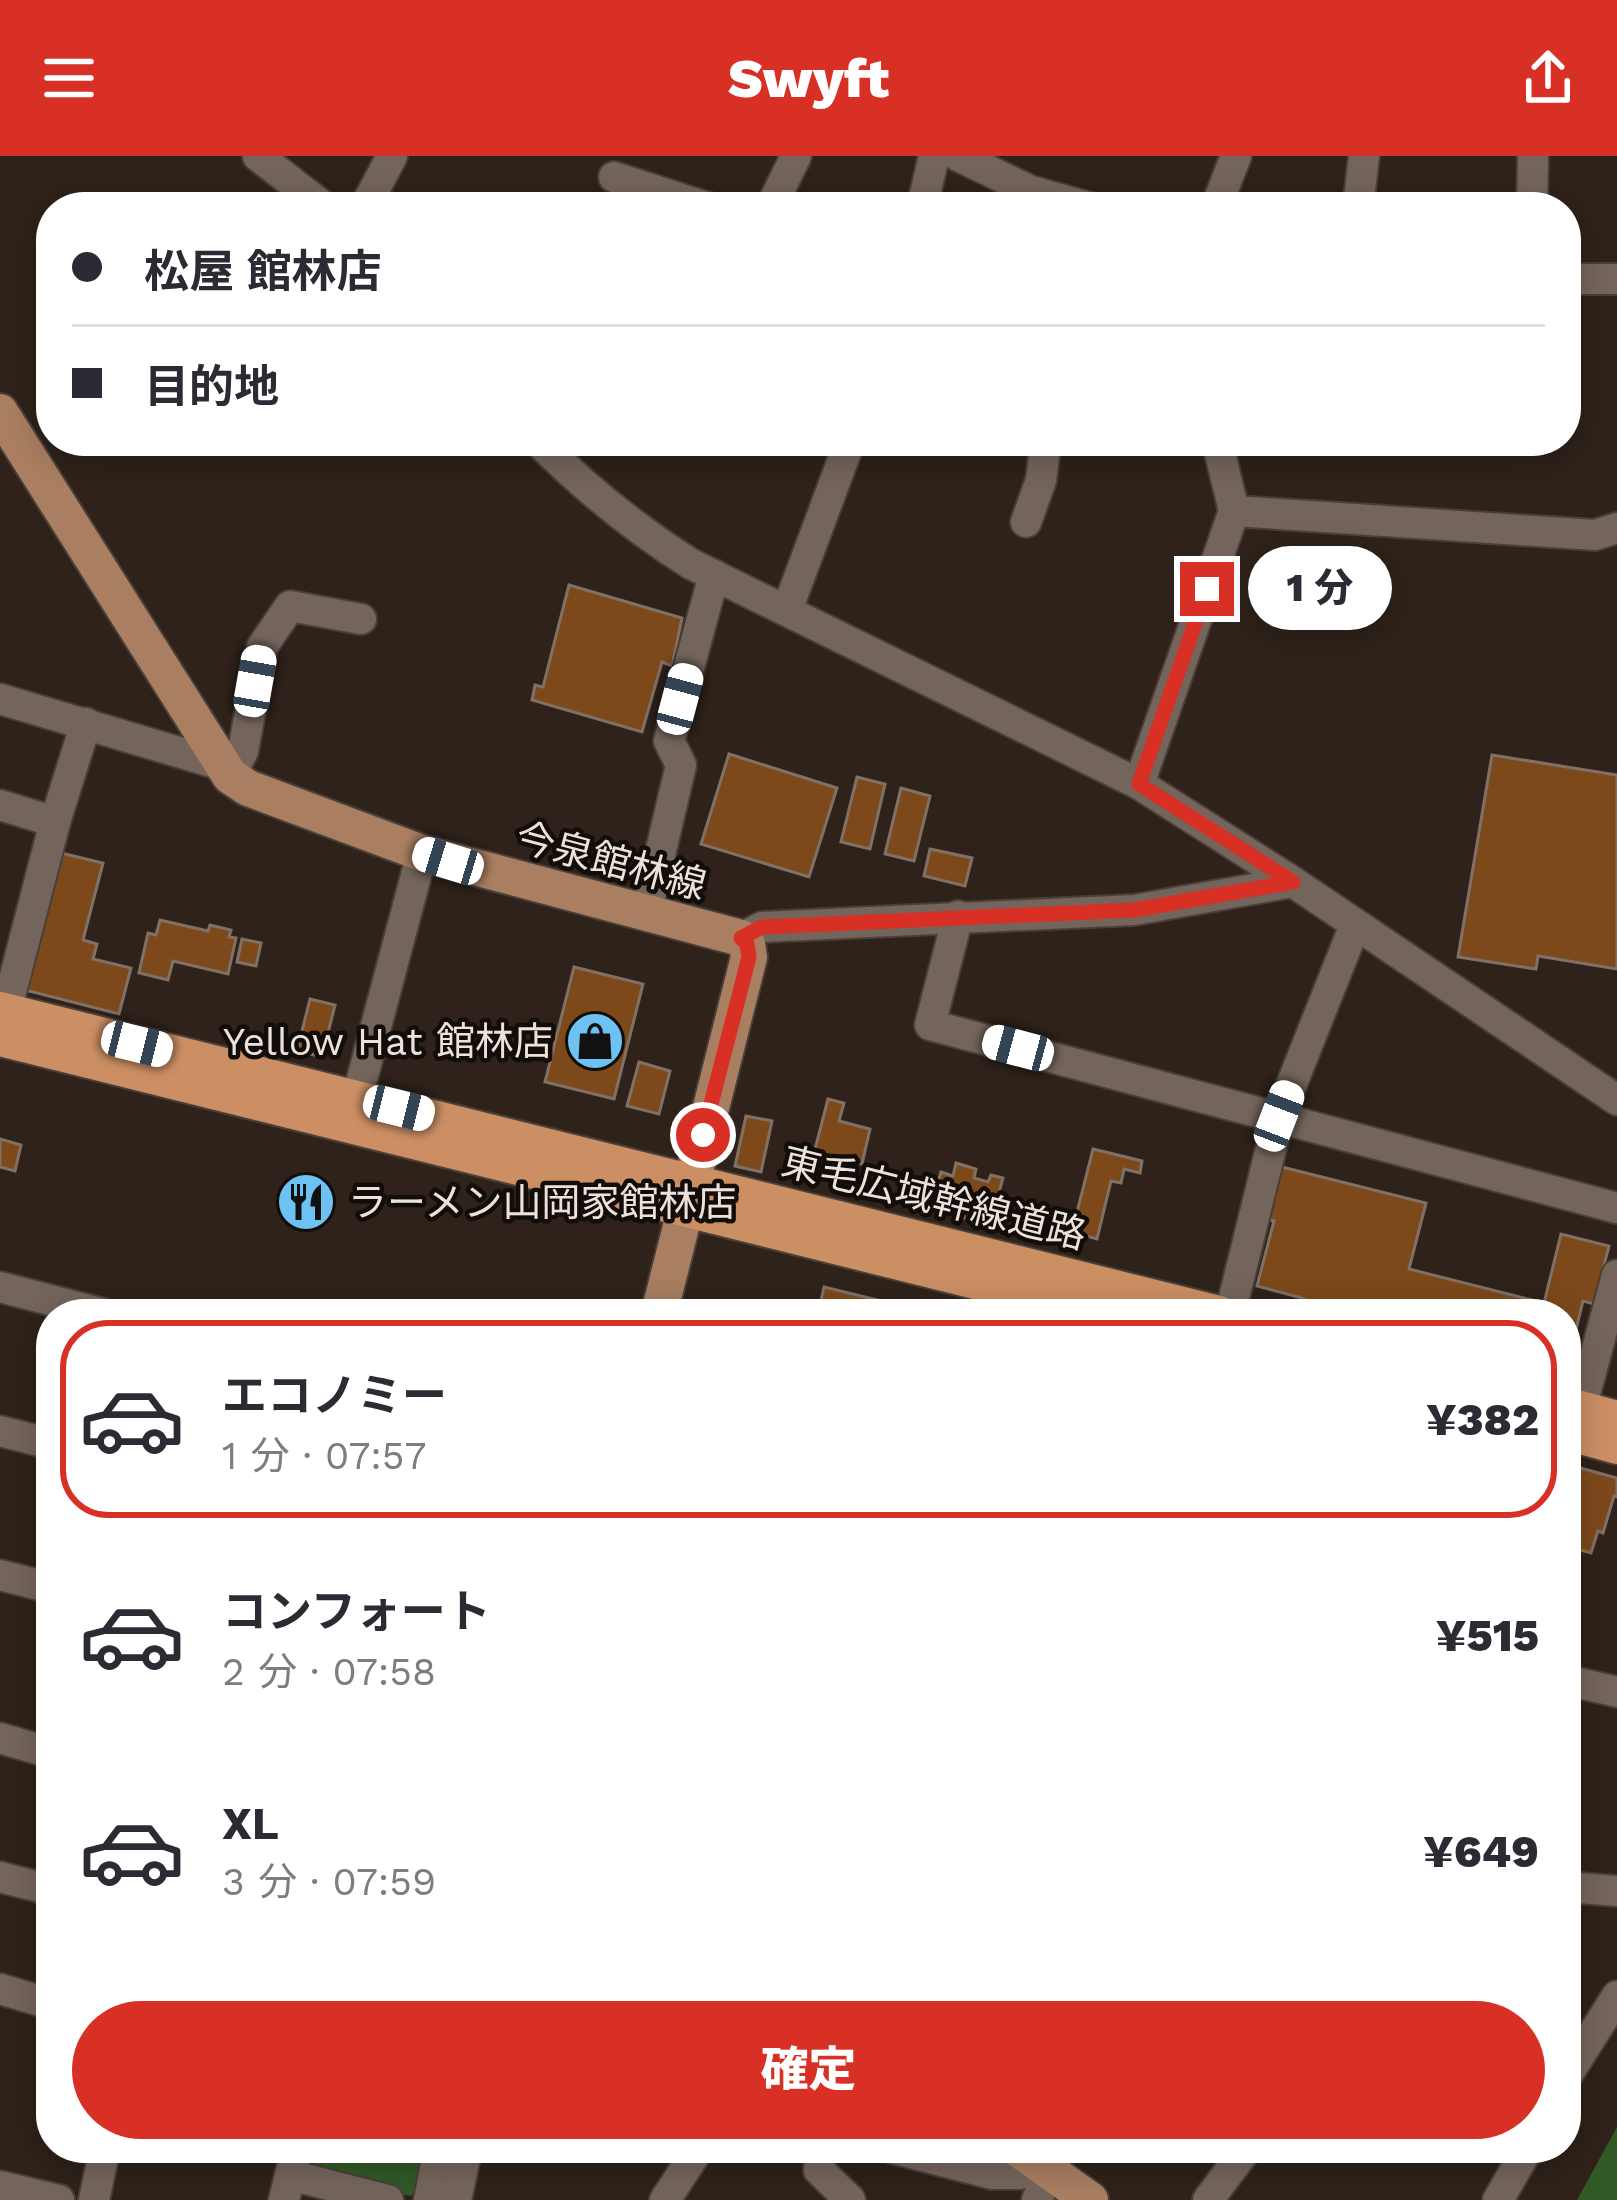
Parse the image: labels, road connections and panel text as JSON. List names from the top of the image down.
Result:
{
  "streets": {
    "highway": ["東毛広域幹線道路"],
    "main road": ["今泉館林線"]
  },
  "crossings": [
    ["今泉館林線", "東毛広域幹線道路"]
  ],
  "places": {
    "shop": ["Yellow Hat 館林店"],
    "restaurant": ["ラーメン山岡家館林店"]
  },
  "page": {
    "header": "Swyft",
    "banner": ["松屋 館林店", "目的地"],
    "bubble": "1 分",
    "list": [
      {
        "name": "エコノミー",
        "note": "1 分 · 07:57",
        "value": "¥382"
      },
      {
        "name": "コンフォート",
        "note": "2 分 · 07:58",
        "value": "¥515"
      },
      {
        "name": "XL",
        "note": "3 分 · 07:59",
        "value": "¥649"
      }
    ],
    "buttons": "確定"
  }
}
